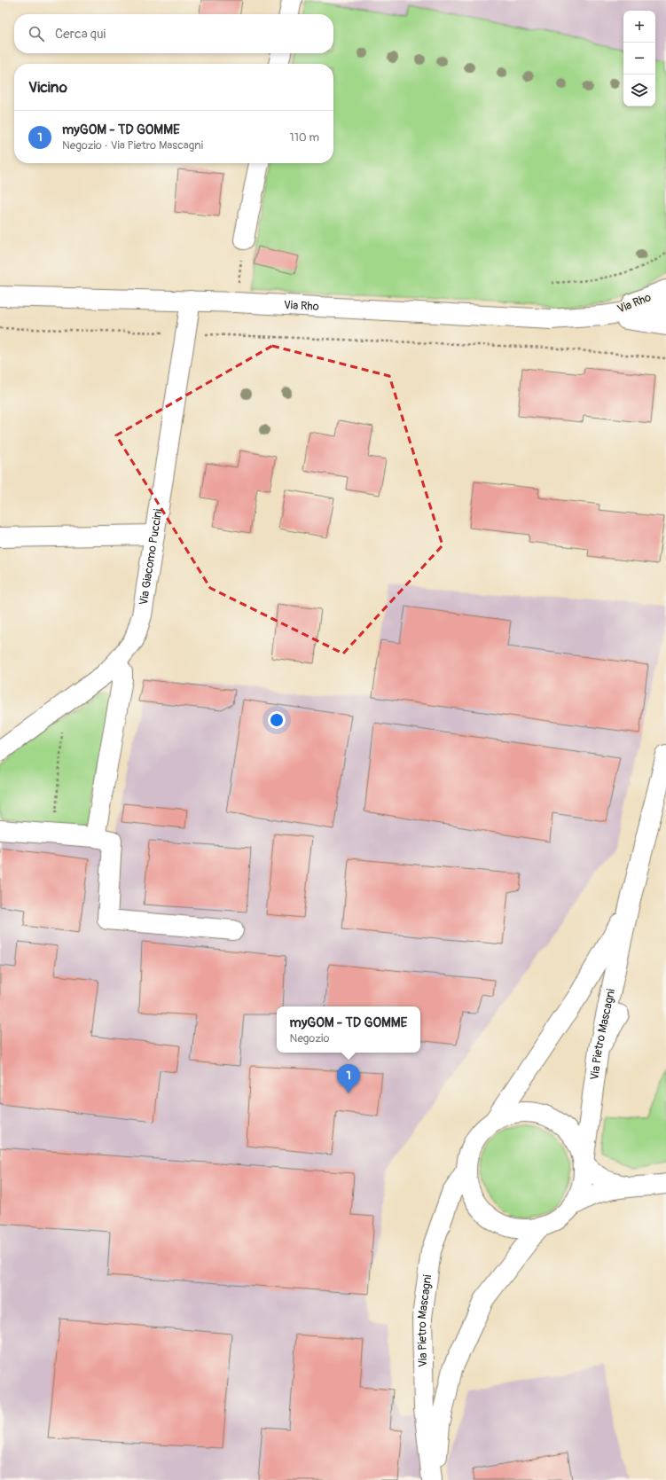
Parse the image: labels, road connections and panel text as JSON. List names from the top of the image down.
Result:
{
  "streets": {
    "main road": ["Via Rho", "Via Giacomo Puccini", "Via Pietro Mascagni"]
  },
  "crossings": [
    ["Via Rho", "Via Giacomo Puccini"]
  ],
  "page": {
    "map_buttons": ["+", "−"],
    "search": "Cerca qui",
    "heading": "Vicino",
    "list": [
      {
        "mark": "1",
        "name": "myGOM - TD GOMME",
        "note": "Negozio · Via Pietro Mascagni",
        "value": "110 m"
      }
    ],
    "popup": ["myGOM - TD GOMME", "Negozio"],
    "pins": "1"
  }
}
